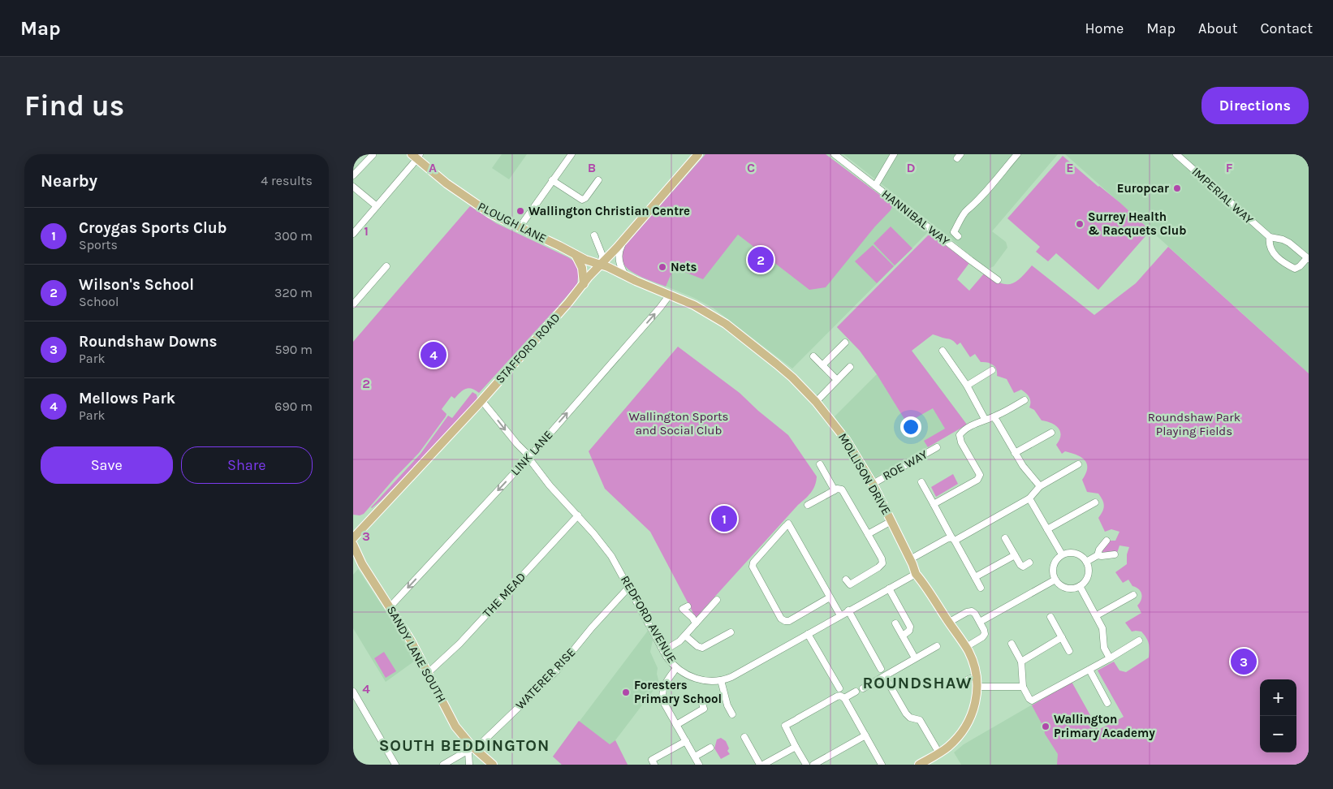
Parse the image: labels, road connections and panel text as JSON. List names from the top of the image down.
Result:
{
  "streets": {
    "main road": [
      "PLOUGH LANE",
      "STAFFORD ROAD",
      "MOLLISON DRIVE",
      "SANDY LANE SOUTH"
    ],
    "street": [
      "IMPERIAL WAY",
      "HANNIBAL WAY",
      "LINK LANE",
      "ROE WAY",
      "THE MEAD",
      "REDFORD AVENUE",
      "WATERER RISE"
    ]
  },
  "crossings": [
    ["PLOUGH LANE", "STAFFORD ROAD"],
    ["PLOUGH LANE", "MOLLISON DRIVE"],
    ["STAFFORD ROAD", "MOLLISON DRIVE"],
    ["STAFFORD ROAD", "REDFORD AVENUE"],
    ["LINK LANE", "MOLLISON DRIVE"],
    ["LINK LANE", "REDFORD AVENUE"],
    ["LINK LANE", "SANDY LANE SOUTH"],
    ["ROE WAY", "MOLLISON DRIVE"],
    ["MOLLISON DRIVE", "REDFORD AVENUE"],
    ["THE MEAD", "REDFORD AVENUE"],
    ["THE MEAD", "SANDY LANE SOUTH"],
    ["REDFORD AVENUE", "WATERER RISE"],
    ["SANDY LANE SOUTH", "WATERER RISE"]
  ],
  "districts": ["ROUNDSHAW", "SOUTH BEDDINGTON"],
  "parks": ["Wallington Sports and Social Club", "Roundshaw Park Playing Fields"],
  "places": [
    "Europcar",
    "Wallington Christian Centre",
    "Surrey Health & Racquets Club",
    "Nets",
    "Foresters Primary School",
    "Wallington Primary Academy"
  ],
  "page": {
    "header": "Map",
    "nav": [
      "Home",
      "Map",
      "About",
      "Contact"
    ],
    "buttons": [
      "Directions",
      ["Save", "Share"]
    ],
    "title": "Find us",
    "heading": ["Nearby", "4 results"],
    "list": [
      {
        "mark": "1",
        "name": "Croygas Sports Club",
        "note": "Sports",
        "value": "300 m"
      },
      {
        "mark": "2",
        "name": "Wilson's School",
        "note": "School",
        "value": "320 m"
      },
      {
        "mark": "3",
        "name": "Roundshaw Downs",
        "note": "Park",
        "value": "590 m"
      },
      {
        "mark": "4",
        "name": "Mellows Park",
        "note": "Park",
        "value": "690 m"
      }
    ],
    "pins": [
      "2",
      "4",
      "1",
      "3"
    ],
    "map_buttons": ["+", "−"]
  },
  "grid": {
    "columns": [
      "A",
      "B",
      "C",
      "D",
      "E",
      "F"
    ],
    "rows": [
      "1",
      "2",
      "3",
      "4"
    ]
  }
}
